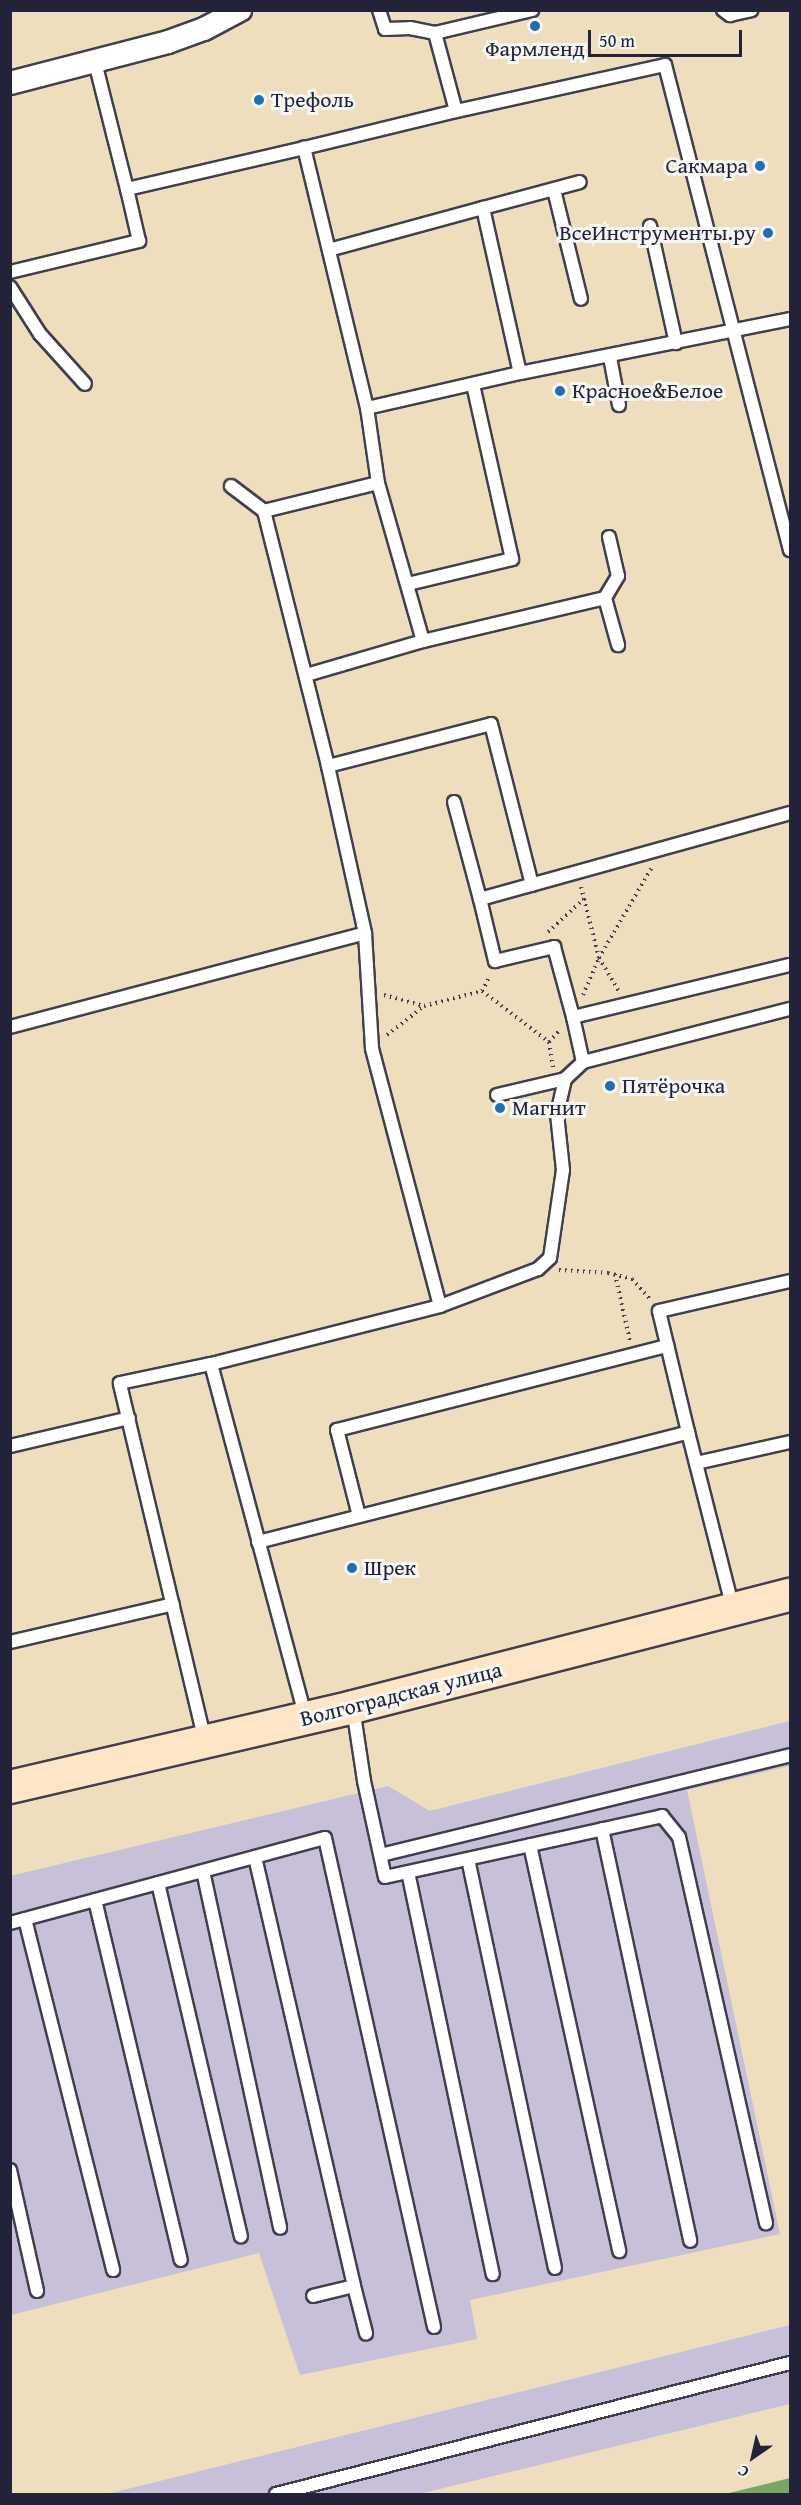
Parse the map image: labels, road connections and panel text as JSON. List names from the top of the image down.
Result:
{
  "streets": {
    "main road": ["Волгоградская улица"]
  },
  "places": [
    "Фармленд",
    "Трефоль",
    "Сакмара",
    "ВсеИнструменты.ру",
    "Красное&Белое",
    "Пятёрочка",
    "Магнит",
    "Шрек"
  ],
  "scale_bar": "50 m",
  "north": "bottom left"
}
